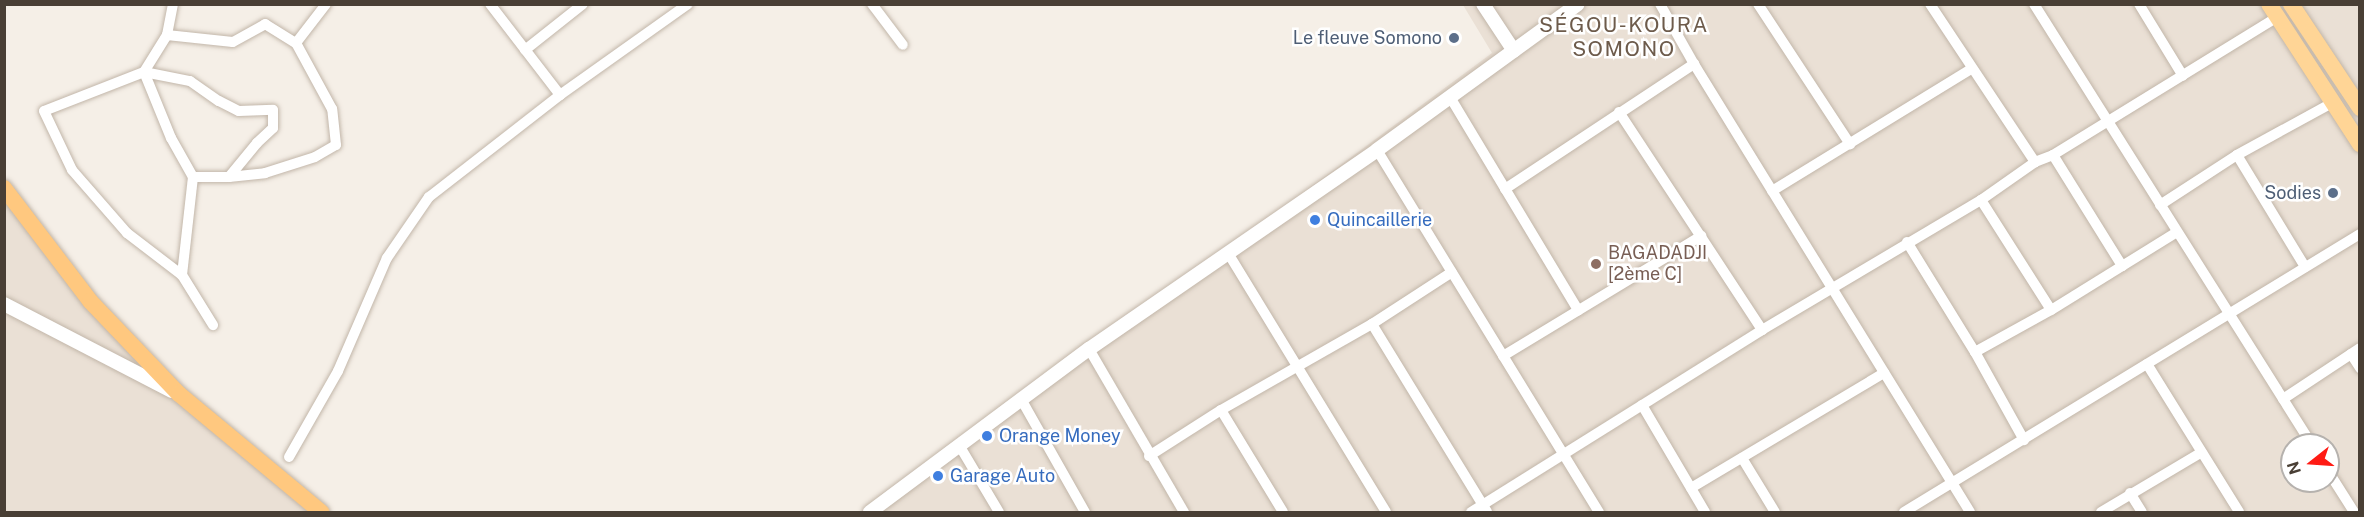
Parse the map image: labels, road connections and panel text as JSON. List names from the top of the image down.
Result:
{
  "districts": ["SÉGOU-KOURA SOMONO"],
  "places": [
    "Le fleuve Somono",
    "Sodies",
    "Quincaillerie",
    "BAGADADJI [2ème C]",
    "Orange Money",
    "Garage Auto"
  ],
  "north": "left"
}
